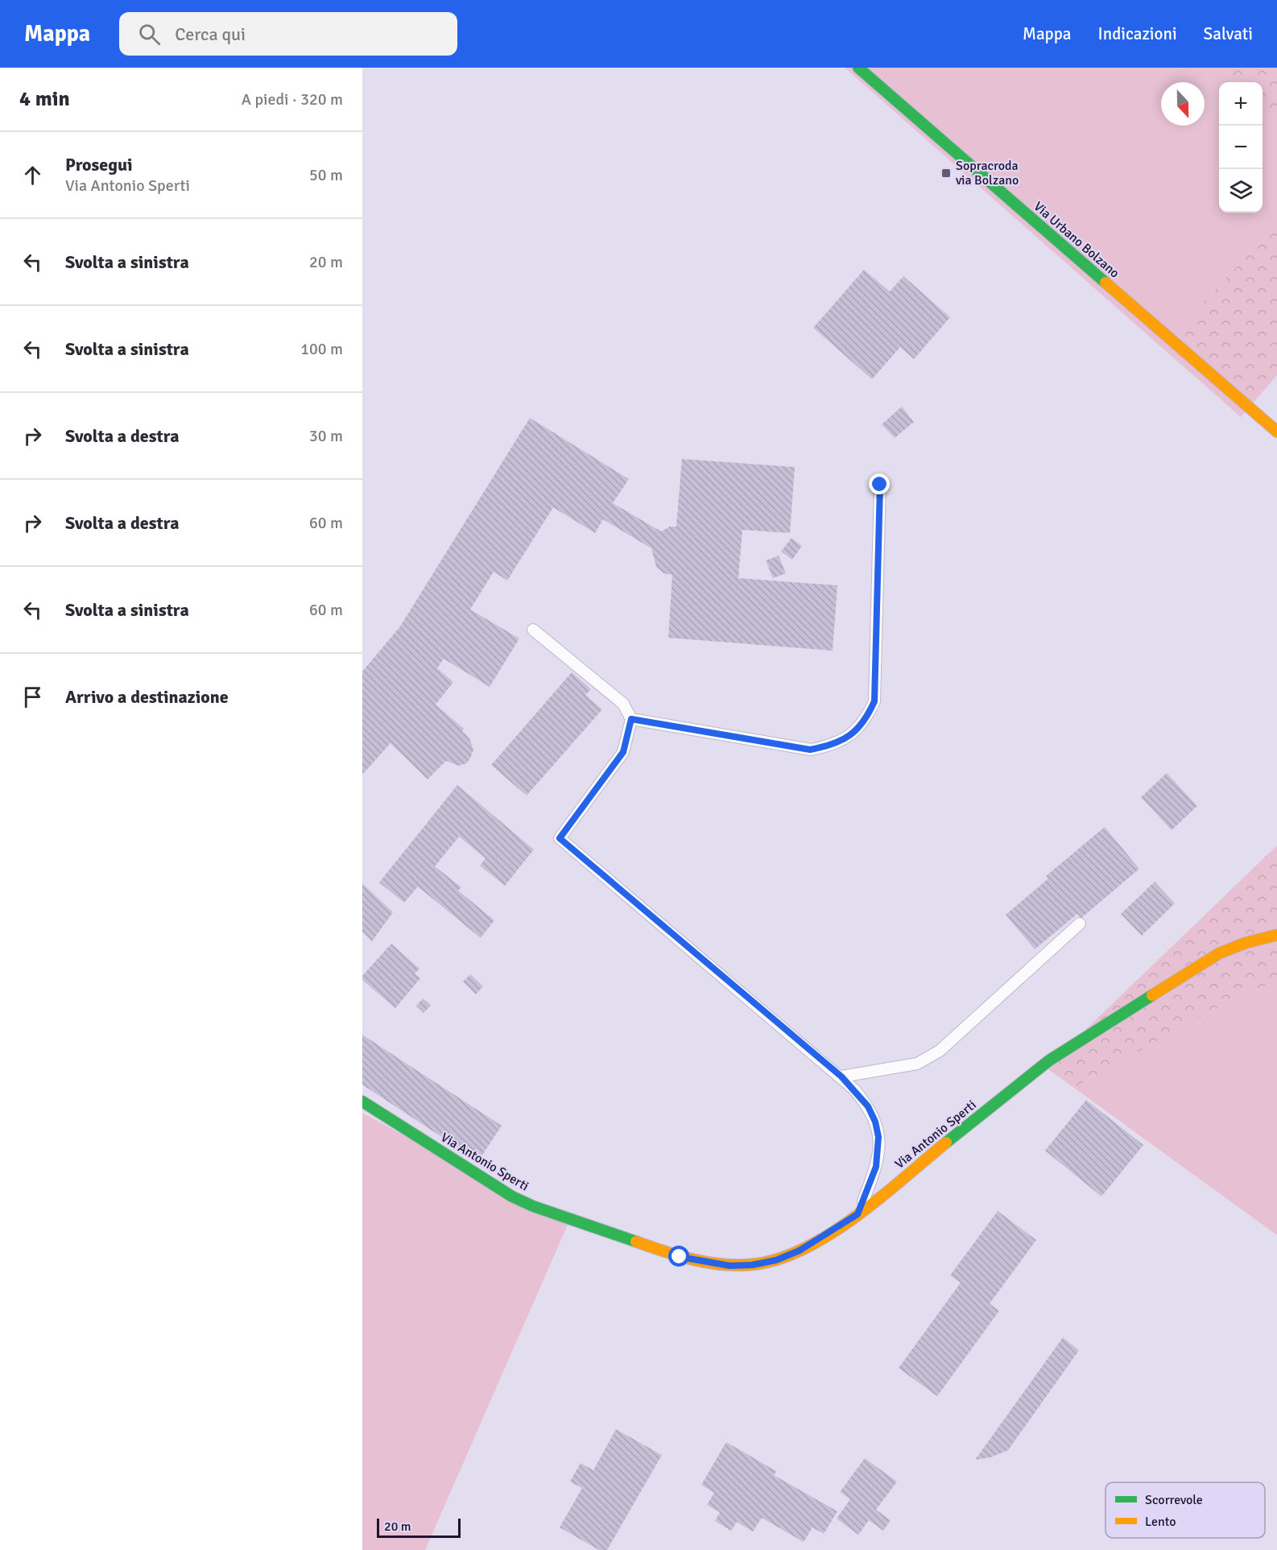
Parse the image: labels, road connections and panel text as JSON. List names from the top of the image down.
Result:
{
  "streets": {
    "street": ["Via Urbano Bolzano", "Via Antonio Sperti"]
  },
  "places": {
    "transit": ["Sopracroda via Bolzano"]
  },
  "legend": ["Scorrevole", "Lento"],
  "scale_bar": "20 m",
  "north": "bottom",
  "page": {
    "header": "Mappa",
    "search": "Cerca qui",
    "nav": ["Mappa", "Indicazioni", "Salvati"],
    "heading": ["4 min", "A piedi · 320 m"],
    "map_buttons": ["+", "−"],
    "list": [
      ["Prosegui", "Via Antonio Sperti", "50 m"],
      ["Svolta a sinistra", "20 m"],
      ["Svolta a sinistra", "100 m"],
      ["Svolta a destra", "30 m"],
      ["Svolta a destra", "60 m"],
      ["Svolta a sinistra", "60 m"],
      "Arrivo a destinazione"
    ],
    "scale": "20 m"
  }
}
